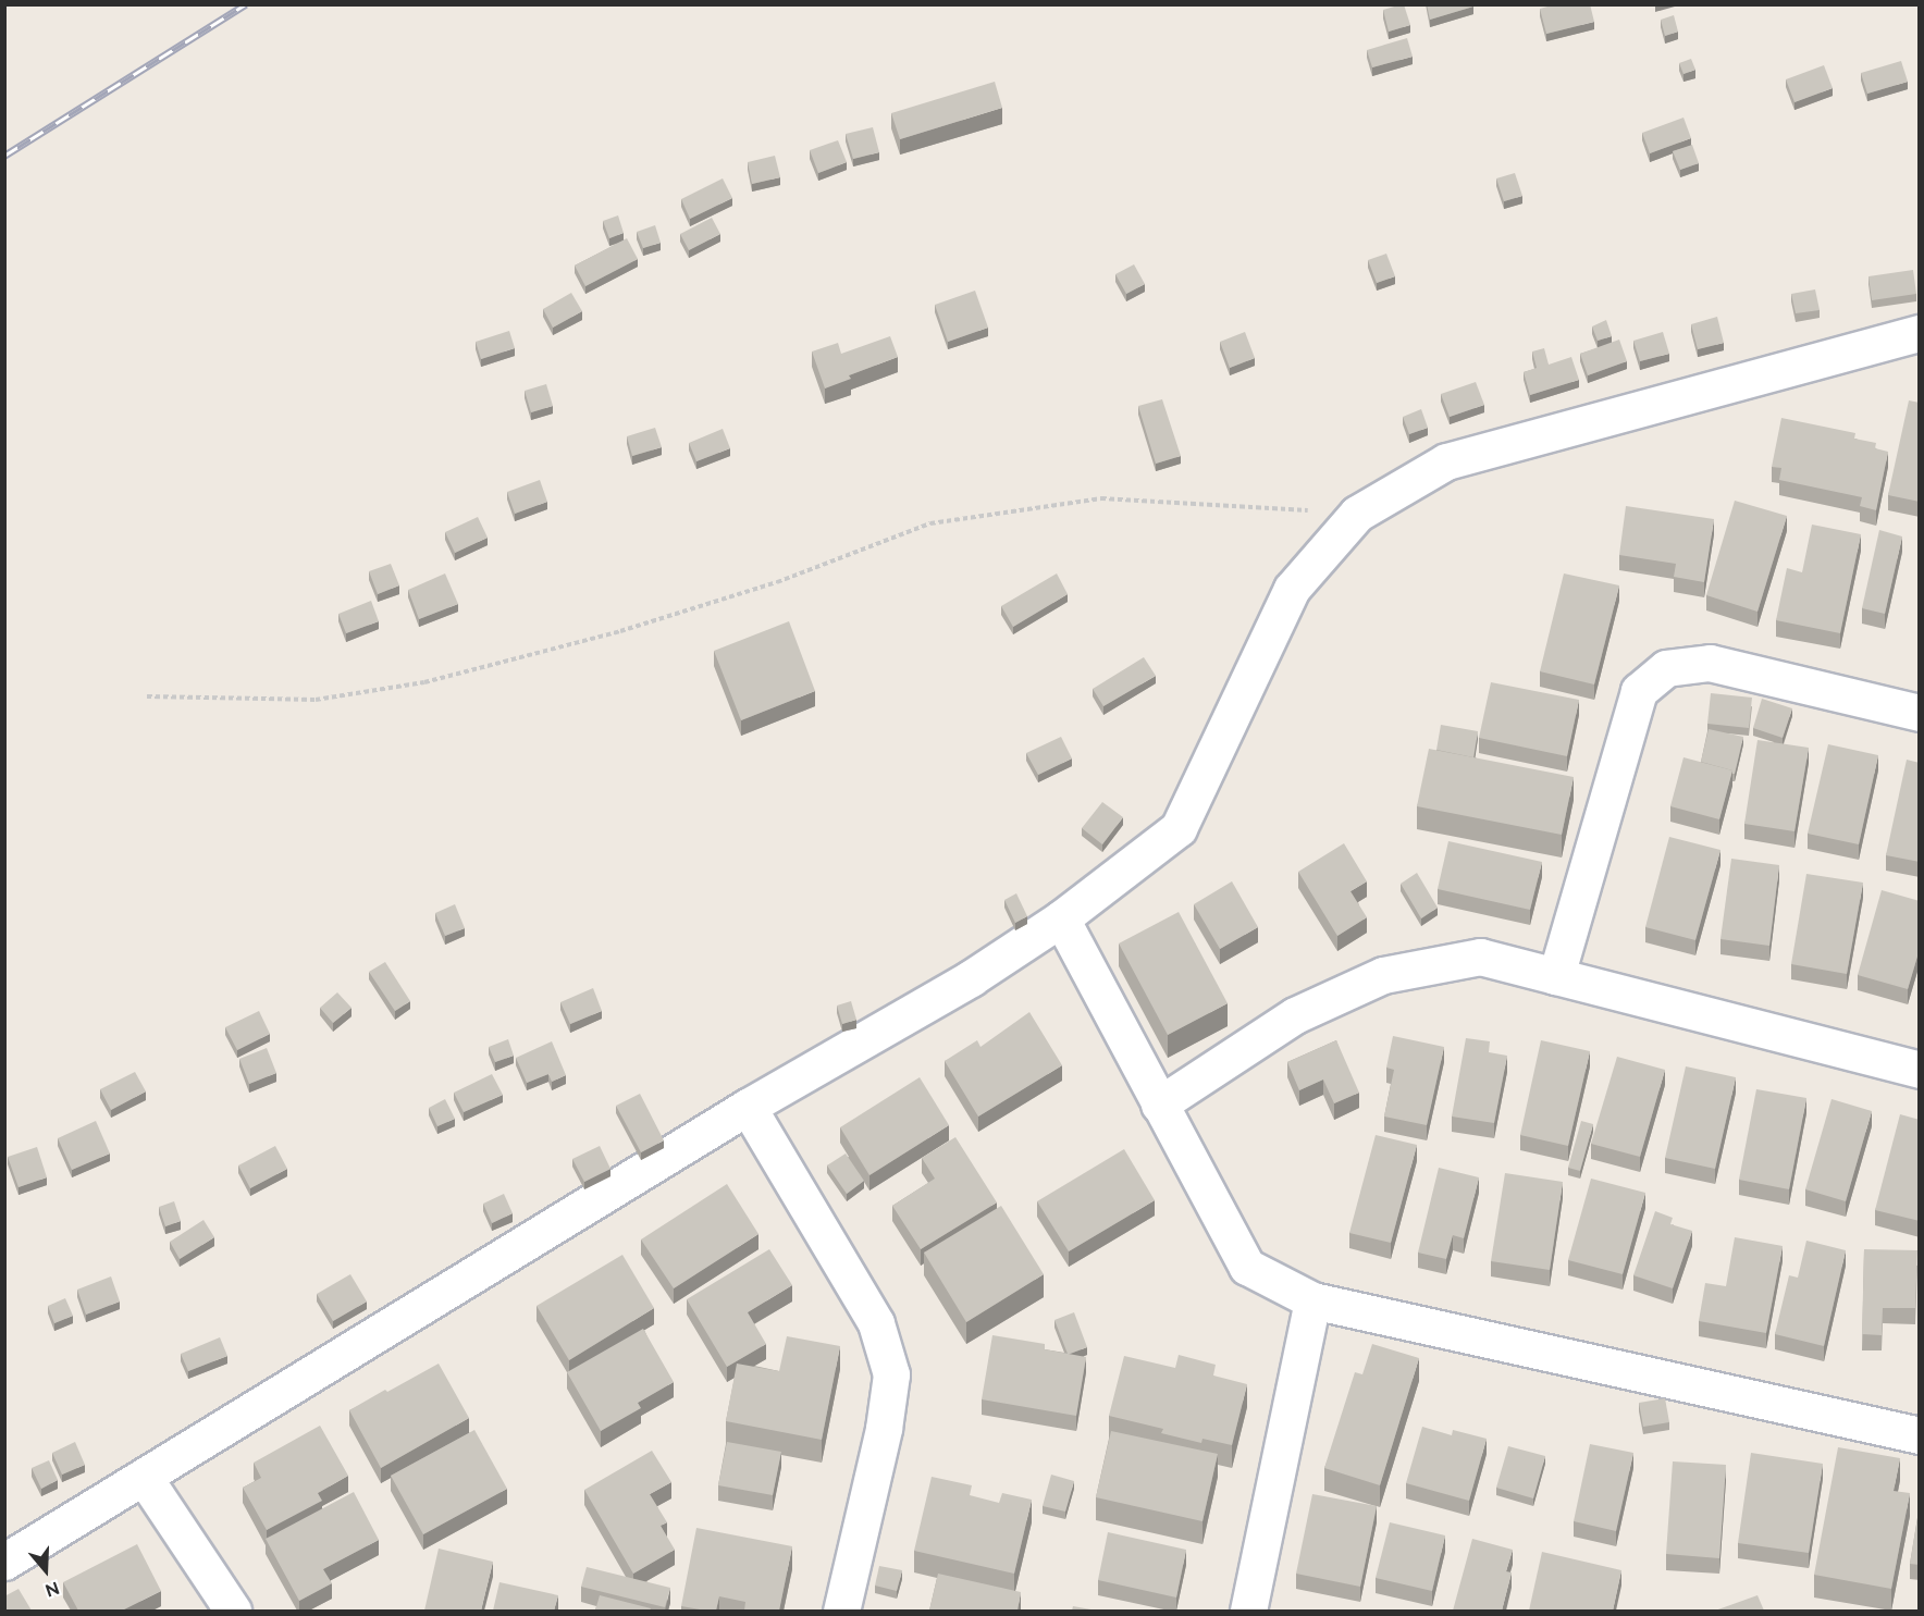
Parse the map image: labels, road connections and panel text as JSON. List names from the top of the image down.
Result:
{
  "north": "bottom"
}
